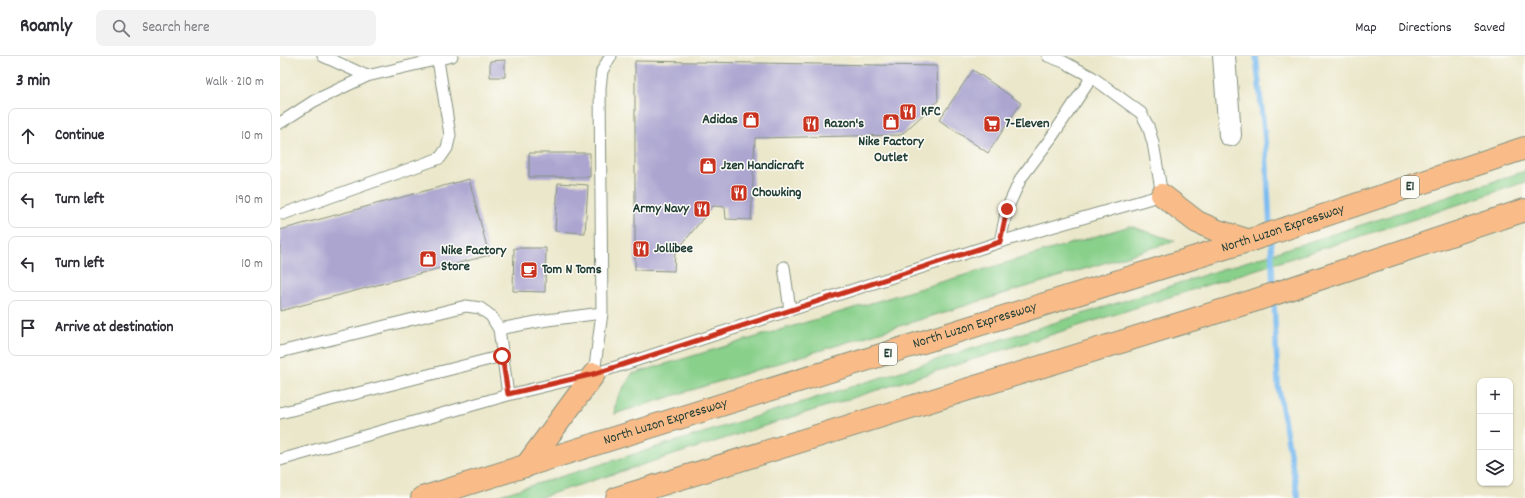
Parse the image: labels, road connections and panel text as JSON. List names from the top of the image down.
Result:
{
  "streets": {
    "highway": ["E1", "North Luzon Expressway"]
  },
  "places": {
    "restaurant": [
      "KFC",
      "Razon's",
      "Chowking",
      "Army Navy",
      "Jollibee"
    ],
    "shop": [
      "Adidas",
      "Nike Factory Outlet",
      "Jzen Handicraft",
      "Nike Factory Store"
    ],
    "supermarket": ["7-Eleven"],
    "cafe": ["Tom N Toms"]
  },
  "page": {
    "header": "Roamly",
    "search": "Search here",
    "nav": ["Map", "Directions", "Saved"],
    "heading": ["3 min", "Walk · 210 m"],
    "list": [
      ["Continue", "10 m"],
      ["Turn left", "190 m"],
      ["Turn left", "10 m"],
      "Arrive at destination"
    ],
    "map_buttons": ["+", "−"]
  }
}
